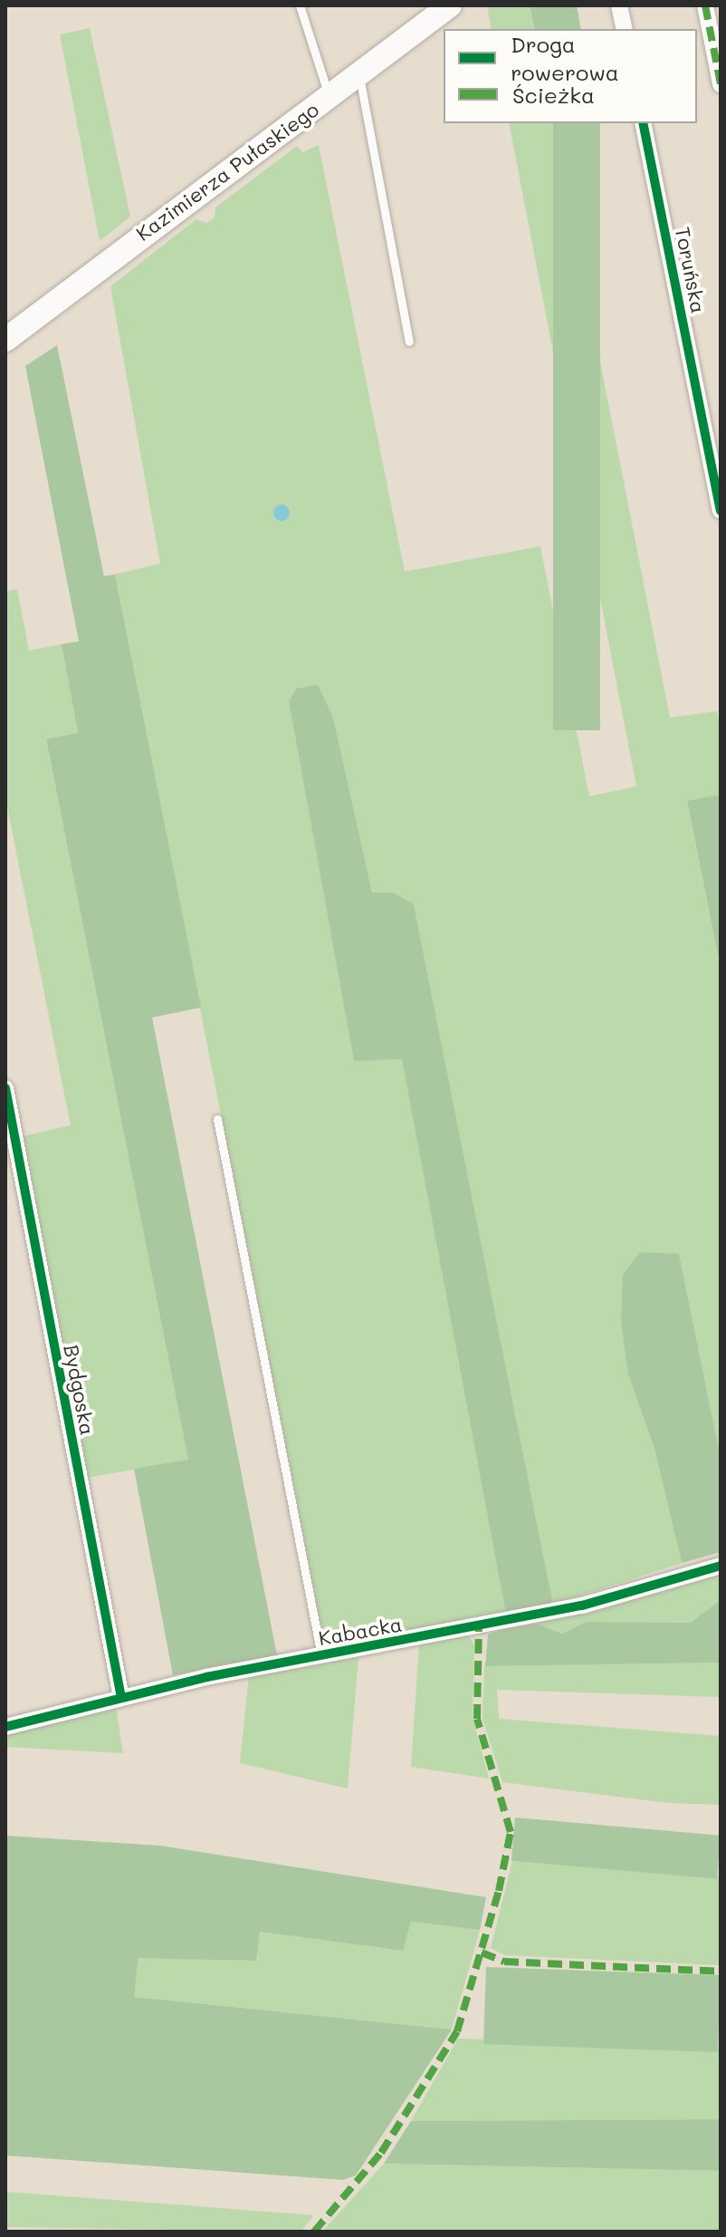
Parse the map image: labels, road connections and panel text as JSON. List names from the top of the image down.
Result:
{
  "streets": {
    "main road": ["Kazimierza Pułaskiego"],
    "street": ["Toruńska", "Bydgoska", "Kabacka"]
  },
  "crossings": [
    ["Bydgoska", "Kabacka"]
  ],
  "legend": ["Droga rowerowa", "Ścieżka"]
}
